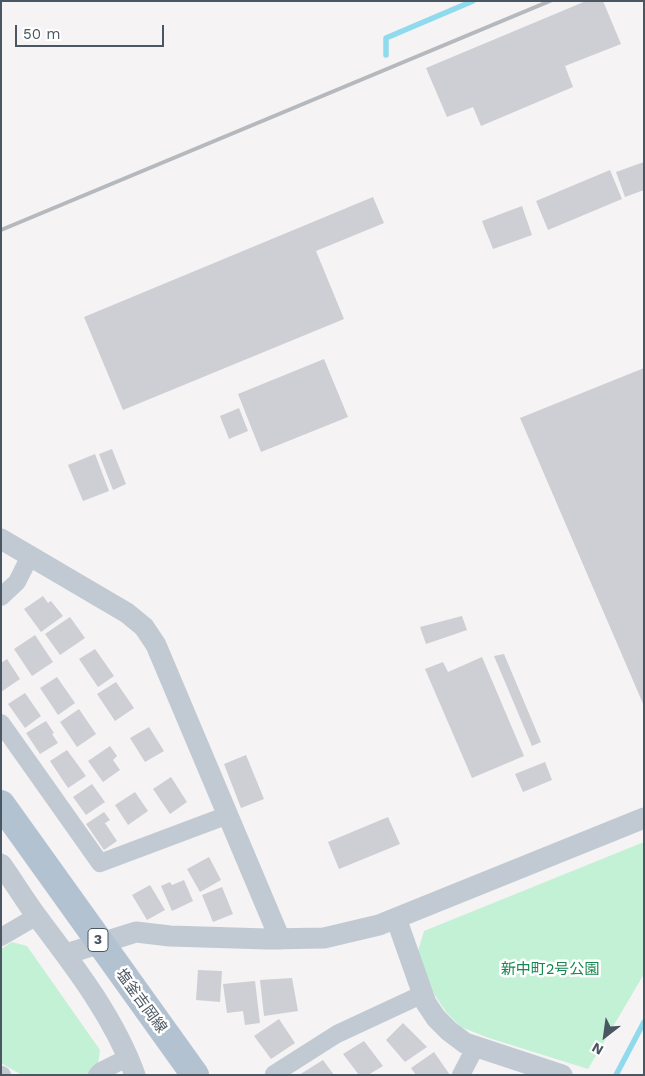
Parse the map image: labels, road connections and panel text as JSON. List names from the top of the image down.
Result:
{
  "streets": {
    "main road": ["3", "塩釜吉岡線"]
  },
  "parks": ["新中町2号公園"],
  "scale_bar": "50 m",
  "north": "bottom left"
}
